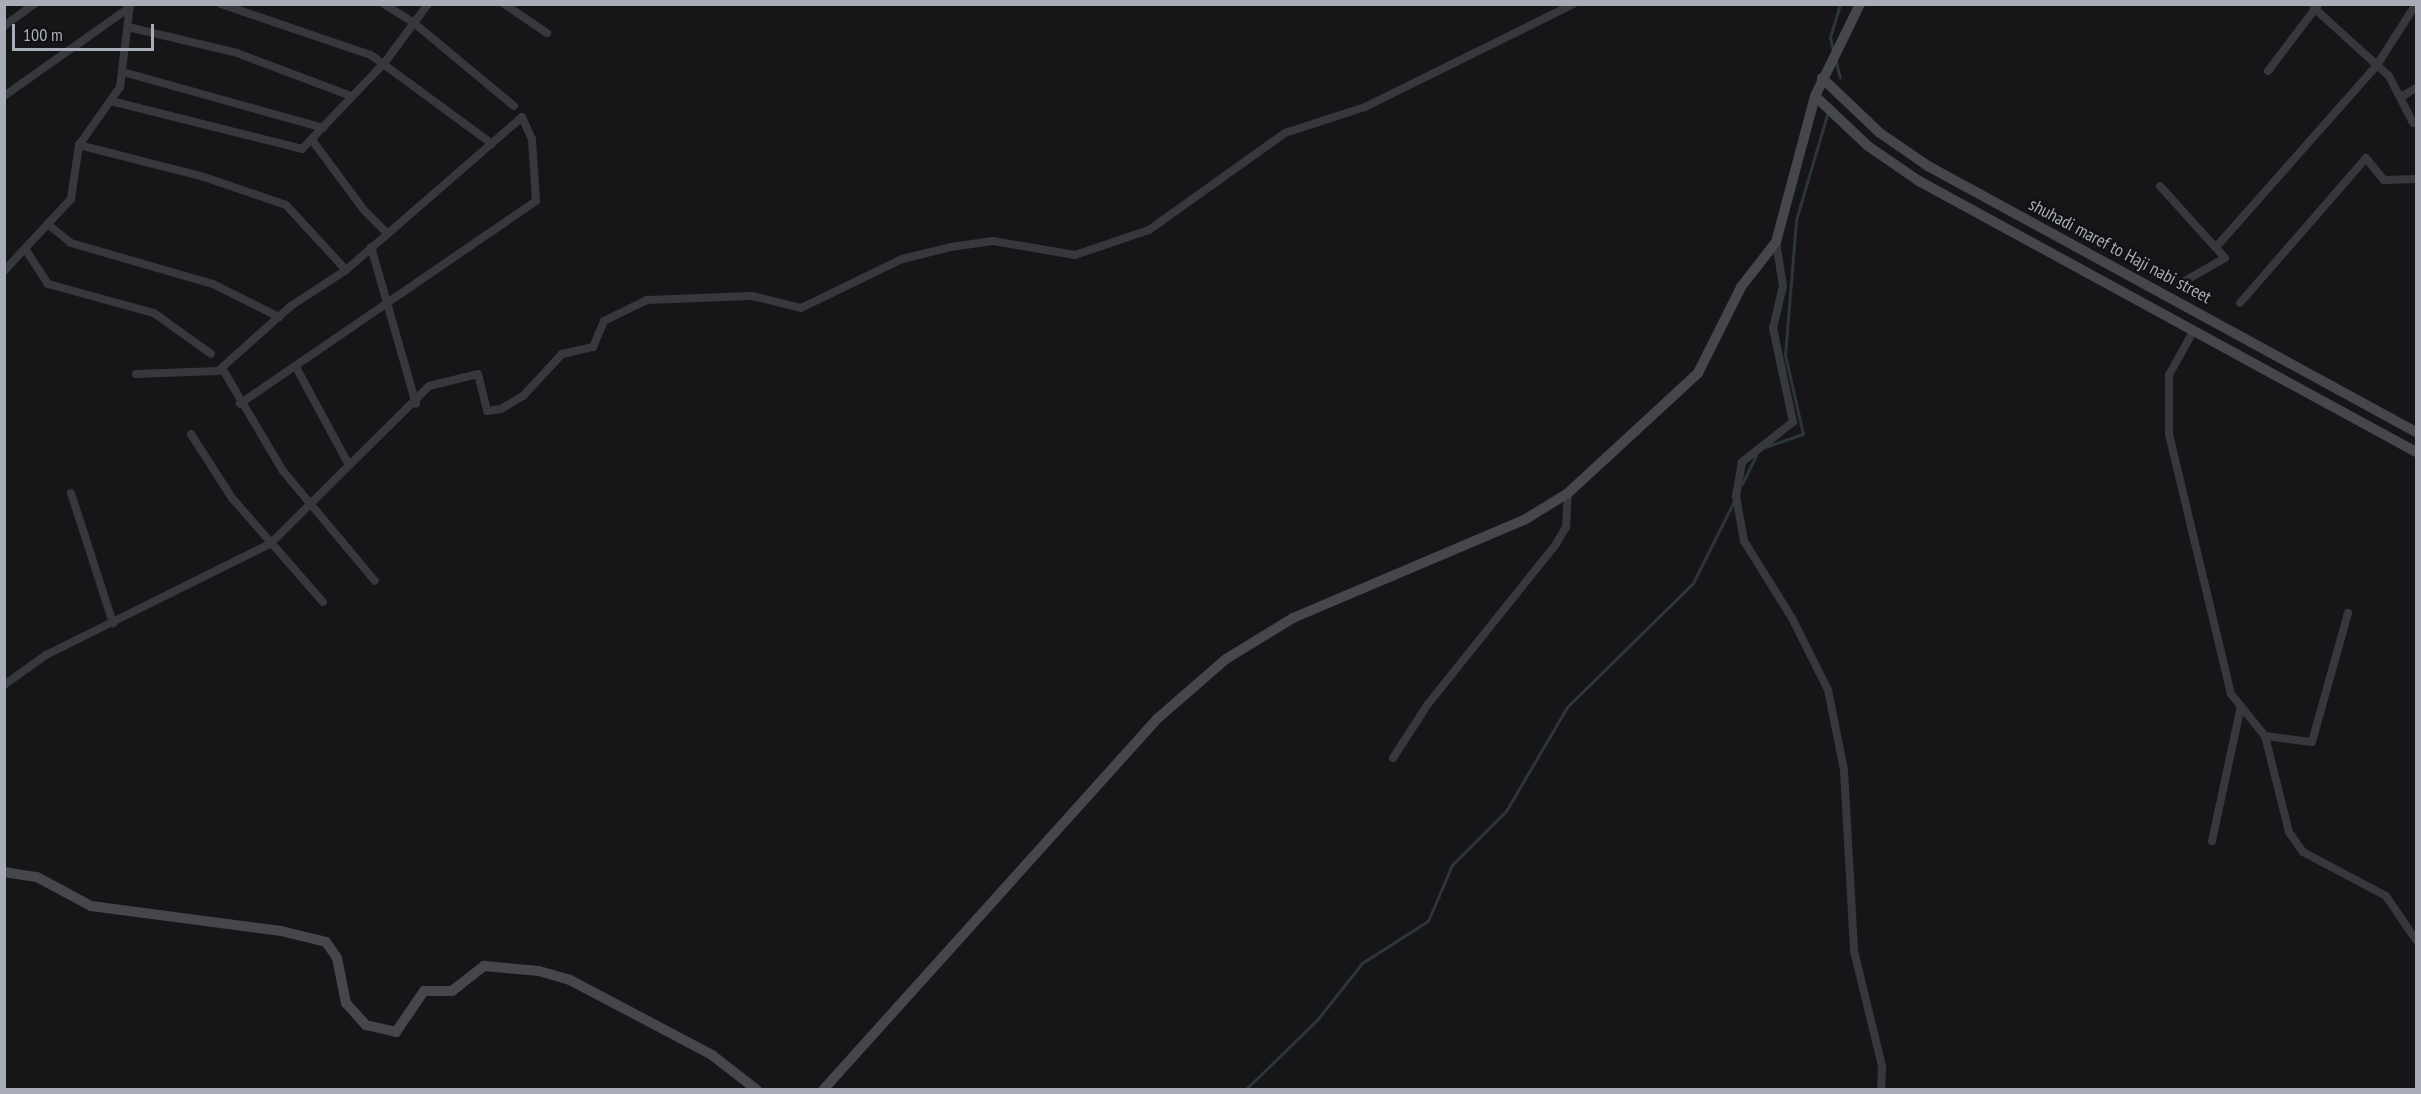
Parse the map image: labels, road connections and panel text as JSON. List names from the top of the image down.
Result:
{
  "streets": {
    "street": ["shuhadi maref to Haji nabi street"]
  },
  "scale_bar": "100 m"
}
